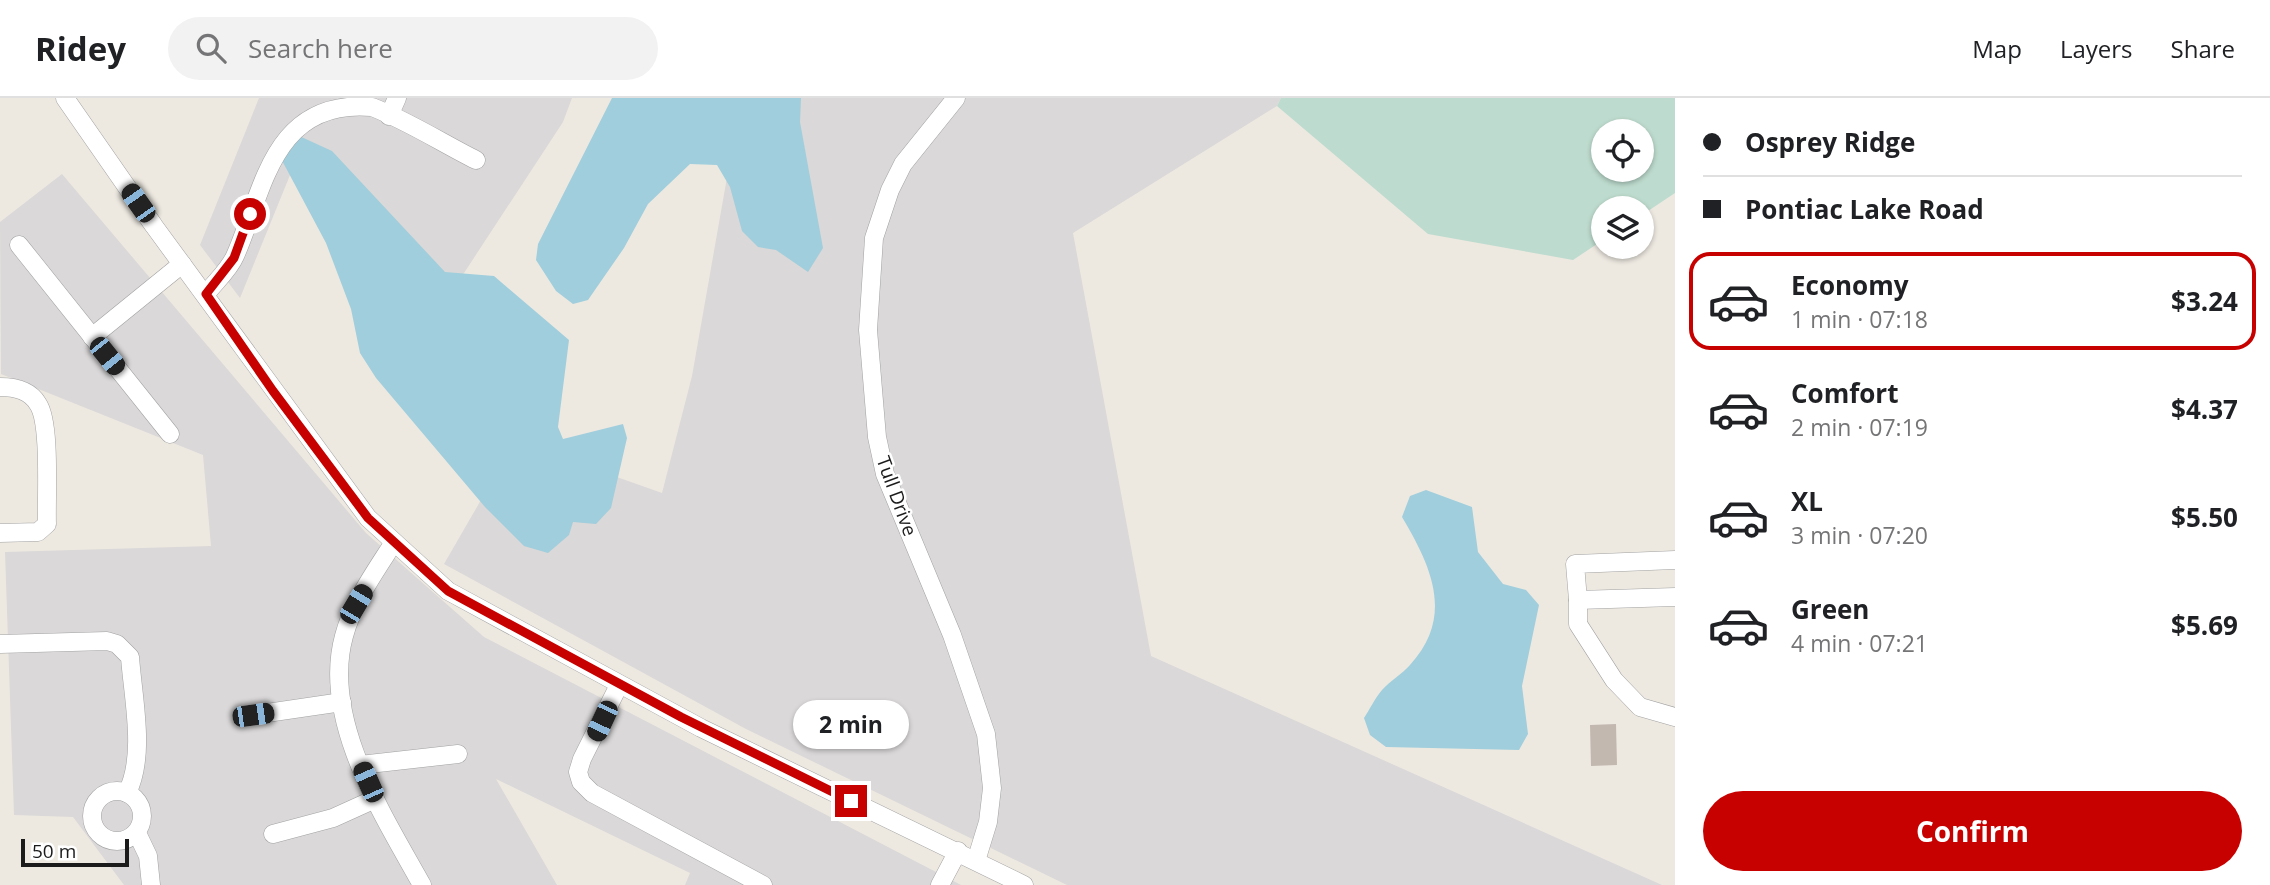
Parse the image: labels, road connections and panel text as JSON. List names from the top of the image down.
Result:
{
  "streets": {
    "street": ["Tull Drive"]
  },
  "scale_bar": "50 m",
  "page": {
    "header": "Ridey",
    "search": "Search here",
    "nav": ["Map", "Layers", "Share"],
    "banner": ["Osprey Ridge", "Pontiac Lake Road"],
    "list": [
      {
        "name": "Economy",
        "note": "1 min · 07:18",
        "value": "$3.24"
      },
      {
        "name": "Comfort",
        "note": "2 min · 07:19",
        "value": "$4.37"
      },
      {
        "name": "XL",
        "note": "3 min · 07:20",
        "value": "$5.50"
      },
      {
        "name": "Green",
        "note": "4 min · 07:21",
        "value": "$5.69"
      }
    ],
    "bubble": "2 min",
    "buttons": "Confirm",
    "scale": "50 m"
  }
}
